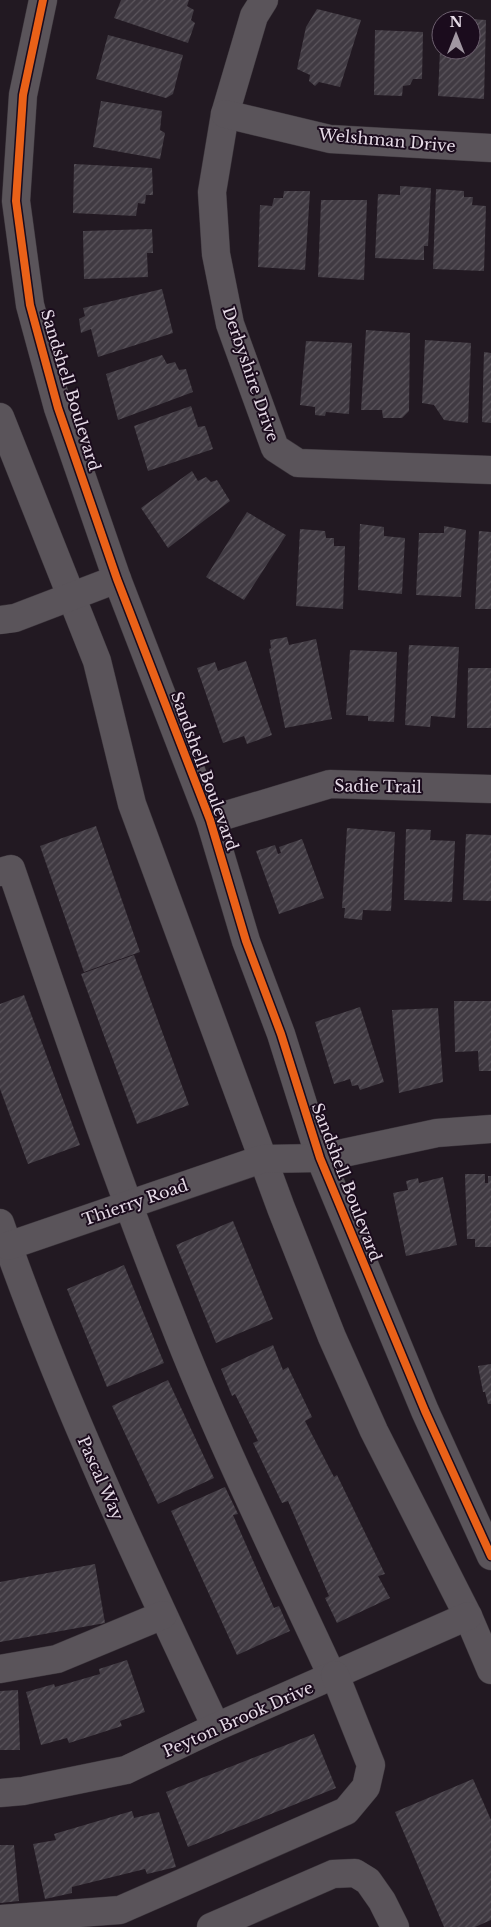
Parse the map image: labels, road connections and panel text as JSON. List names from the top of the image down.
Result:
{
  "streets": {
    "street": [
      "Welshman Drive",
      "Derbyshire Drive",
      "Sandshell Boulevard",
      "Sadie Trail",
      "Thierry Road",
      "Pascal Way",
      "Peyton Brook Drive"
    ]
  },
  "crossings": [
    ["Welshman Drive", "Derbyshire Drive"],
    ["Sandshell Boulevard", "Sadie Trail"],
    ["Sandshell Boulevard", "Thierry Road"],
    ["Thierry Road", "Pascal Way"],
    ["Pascal Way", "Peyton Brook Drive"]
  ],
  "north": "top"
}
